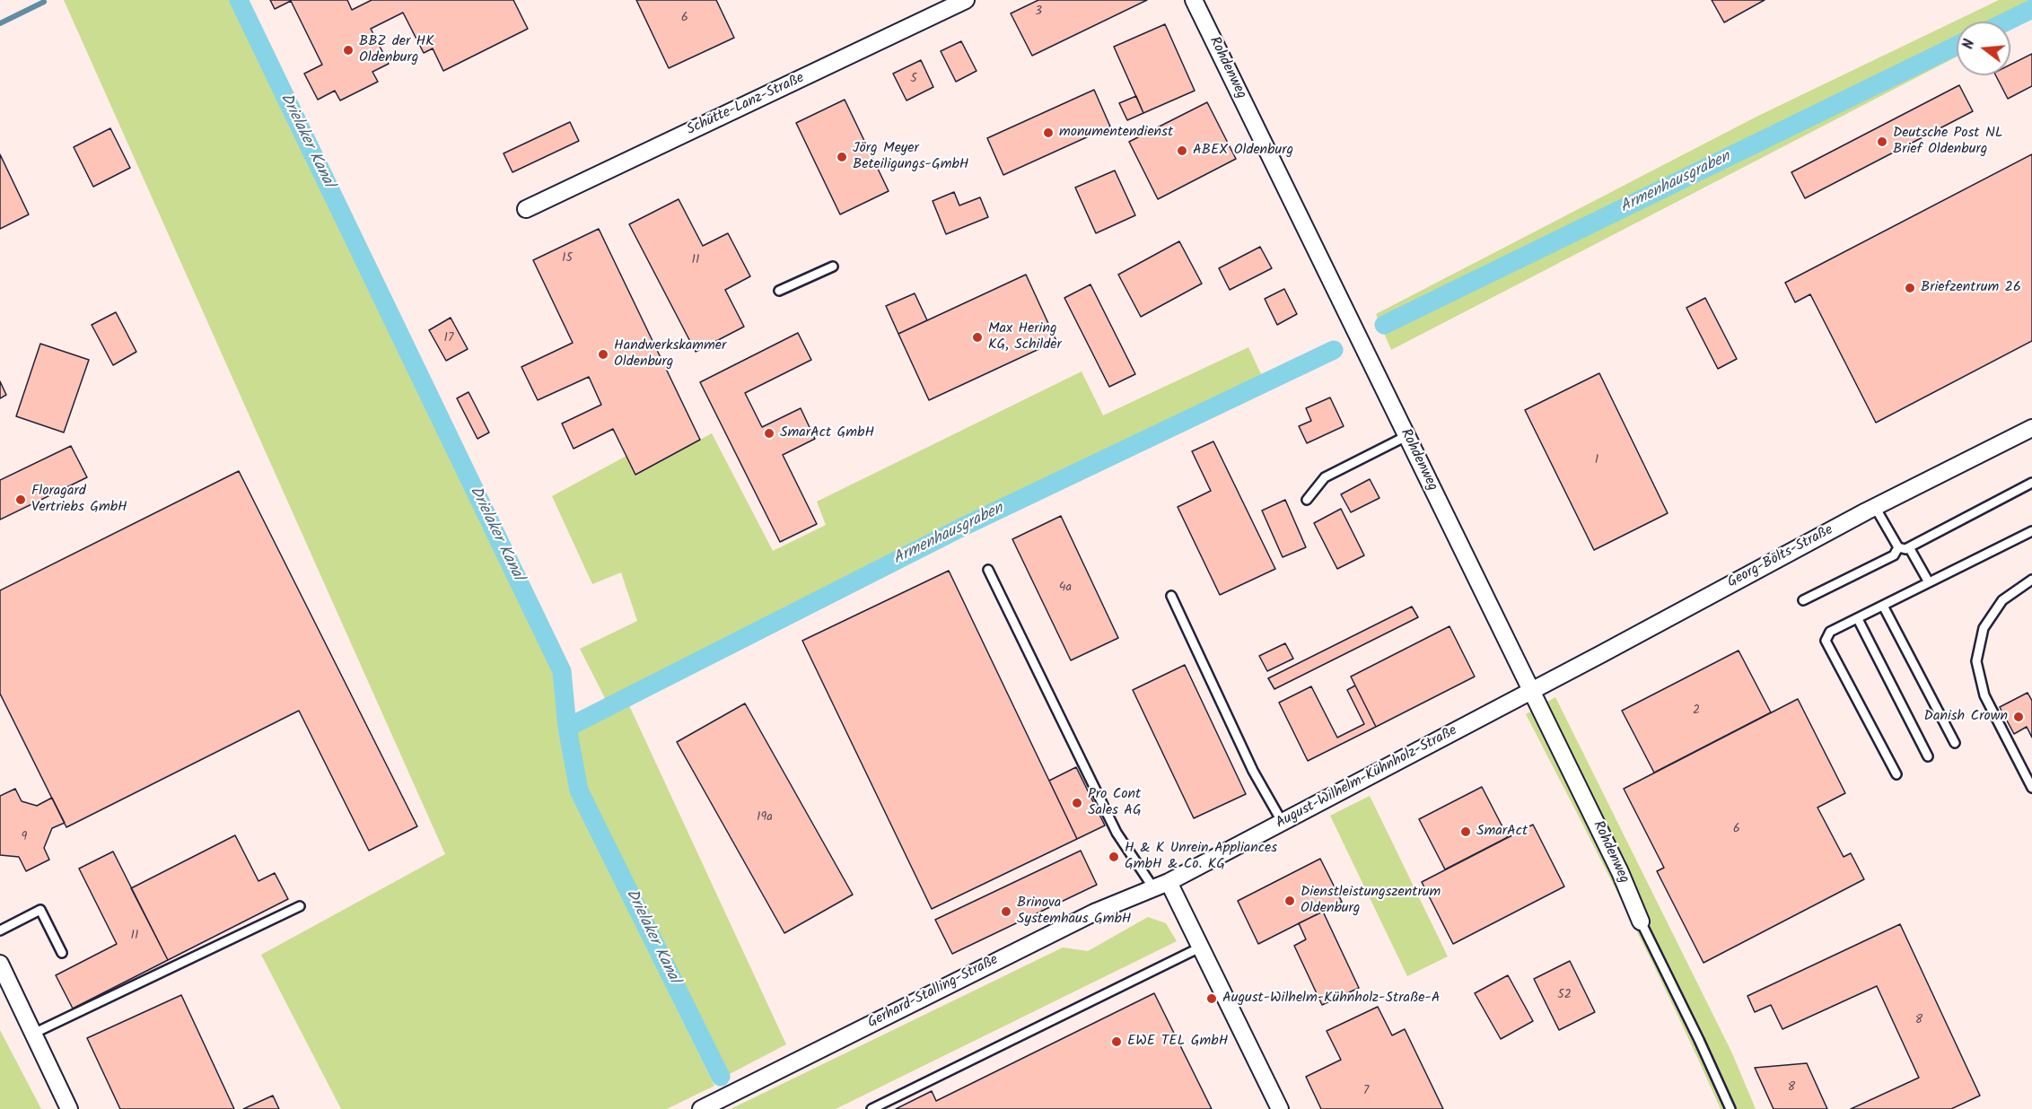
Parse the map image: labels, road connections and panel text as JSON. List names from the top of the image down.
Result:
{
  "streets": {
    "street": [
      "Rohdenweg",
      "Schütte-Lanz-Straße",
      "Georg-Bölts-Straße",
      "August-Wilhelm-Kühnholz-Straße",
      "Gerhard-Stalling-Straße"
    ]
  },
  "crossings": [
    ["Rohdenweg", "Georg-Bölts-Straße"],
    ["Rohdenweg", "August-Wilhelm-Kühnholz-Straße"],
    ["Georg-Bölts-Straße", "August-Wilhelm-Kühnholz-Straße"],
    ["August-Wilhelm-Kühnholz-Straße", "Gerhard-Stalling-Straße"]
  ],
  "water": ["Drielaker Kanal", "Armenhausgraben"],
  "places": [
    "BBZ der HK Oldenburg",
    "monumentendienst",
    "Deutsche Post NL Brief Oldenburg",
    "ABEX Oldenburg",
    "Jörg Meyer Beteiligungs-GmbH",
    "Briefzentrum 26",
    "Max Hering KG, Schilder",
    "Handwerkskammer Oldenburg",
    "SmarAct GmbH",
    "Floragard Vertriebs GmbH",
    "Danish Crown",
    "Pro Cont Sales AG",
    "SmarAct",
    "H & K Unrein Appliances GmbH & Co. KG",
    "Dienstleistungszentrum Oldenburg",
    "Brinova Systemhaus GmbH",
    "August-Wilhelm-Kühnholz-Straße-A",
    "EWE TEL GmbH"
  ],
  "house_numbers": [
    "3",
    "6",
    "5",
    "15",
    "11",
    "17",
    "1",
    "4a",
    "2",
    "19a",
    "6",
    "9",
    "11",
    "52",
    "8",
    "8",
    "7"
  ],
  "north": "left"
}
